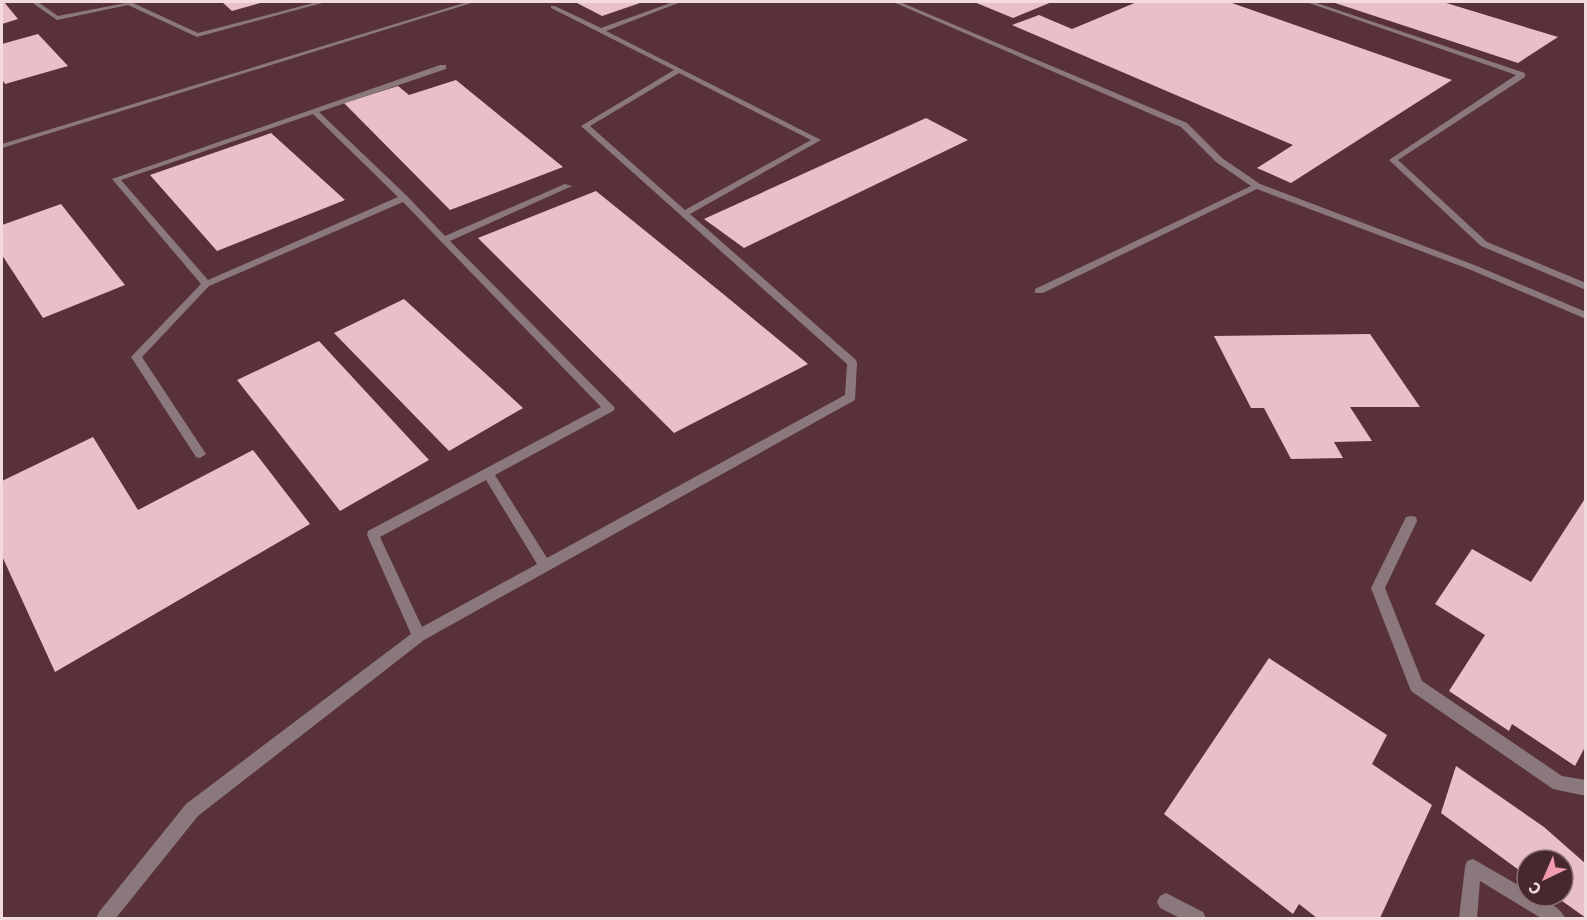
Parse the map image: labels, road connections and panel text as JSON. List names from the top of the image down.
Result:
{
  "north": "bottom left"
}
